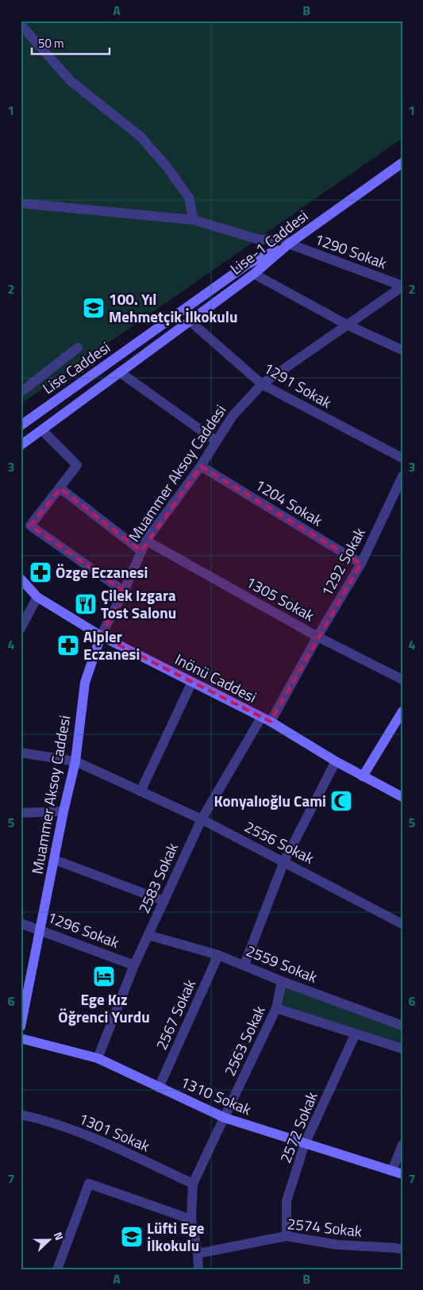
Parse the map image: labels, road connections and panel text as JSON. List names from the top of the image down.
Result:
{
  "streets": {
    "street": [
      "Lise-1 Caddesi",
      "1290 Sokak",
      "Lise Caddesi",
      "1291 Sokak",
      "Muammer Aksoy Caddesi",
      "1204 Sokak",
      "1292 Sokak",
      "1305 Sokak",
      "Inönü Caddesi",
      "2556 Sokak",
      "2583 Sokak",
      "1296 Sokak",
      "2559 Sokak",
      "2567 Sokak",
      "2563 Sokak",
      "1310 Sokak",
      "2572 Sokak",
      "1301 Sokak",
      "2574 Sokak"
    ]
  },
  "crossings": [
    ["Lise-1 Caddesi", "1290 Sokak"],
    ["Lise-1 Caddesi", "Lise Caddesi"],
    ["Lise-1 Caddesi", "1291 Sokak"],
    ["1290 Sokak", "Lise Caddesi"],
    ["1290 Sokak", "Muammer Aksoy Caddesi"],
    ["1291 Sokak", "Muammer Aksoy Caddesi"],
    ["Muammer Aksoy Caddesi", "1204 Sokak"],
    ["Muammer Aksoy Caddesi", "1305 Sokak"],
    ["Muammer Aksoy Caddesi", "Inönü Caddesi"],
    ["Muammer Aksoy Caddesi", "2556 Sokak"],
    ["Muammer Aksoy Caddesi", "1296 Sokak"],
    ["1204 Sokak", "1292 Sokak"],
    ["1292 Sokak", "1305 Sokak"],
    ["1292 Sokak", "Inönü Caddesi"],
    ["Inönü Caddesi", "2583 Sokak"],
    ["2556 Sokak", "2583 Sokak"],
    ["2583 Sokak", "1296 Sokak"],
    ["2583 Sokak", "2559 Sokak"],
    ["2583 Sokak", "1310 Sokak"],
    ["2559 Sokak", "2567 Sokak"],
    ["2559 Sokak", "2563 Sokak"],
    ["2567 Sokak", "1310 Sokak"],
    ["2563 Sokak", "1310 Sokak"],
    ["2563 Sokak", "1301 Sokak"],
    ["2563 Sokak", "2574 Sokak"],
    ["1310 Sokak", "2572 Sokak"],
    ["2572 Sokak", "2574 Sokak"]
  ],
  "places": {
    "school or university": ["100. Yıl Mehmetçik İlkokulu", "Lüfti Ege İlkokulu"],
    "pharmacy": ["Özge Eczanesi", "Alpler Eczanesi"],
    "restaurant": ["Çilek Izgara Tost Salonu"],
    "mosque": ["Konyalıoğlu Cami"],
    "hotel": ["Ege Kız Öğrenci Yurdu"]
  },
  "scale_bar": "50 m",
  "north": "right",
  "grid": {
    "columns": ["A", "B"],
    "rows": [
      "1",
      "2",
      "3",
      "4",
      "5",
      "6",
      "7"
    ]
  }
}
